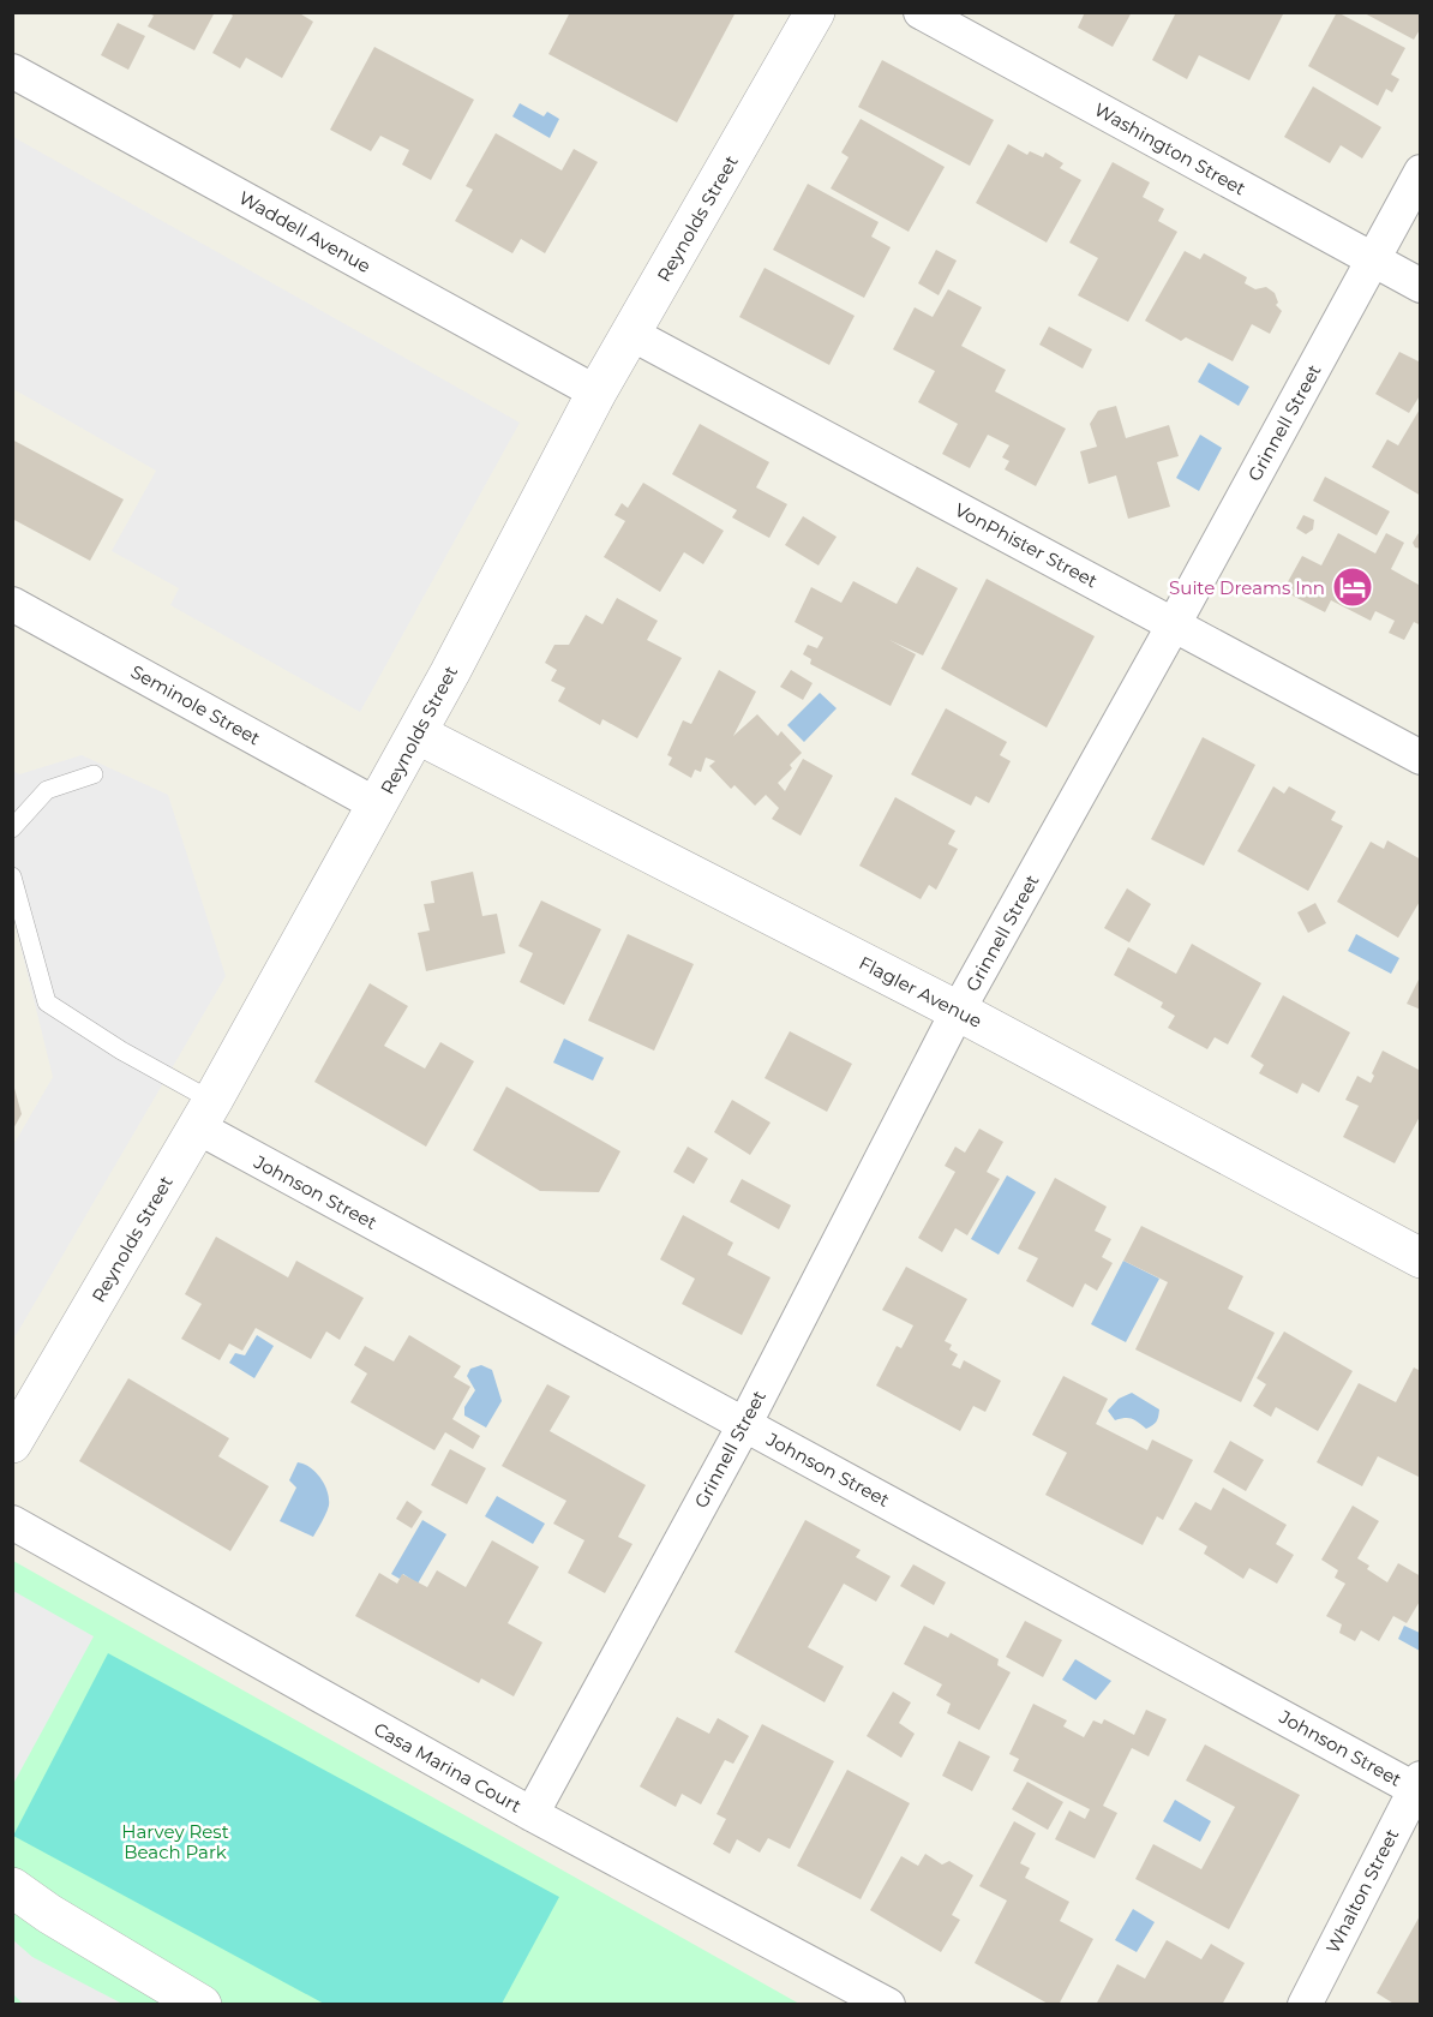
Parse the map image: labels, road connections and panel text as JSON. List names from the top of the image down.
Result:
{
  "streets": {
    "street": [
      "Washington Street",
      "Reynolds Street",
      "Waddell Avenue",
      "Grinnell Street",
      "VonPhister Street",
      "Seminole Street",
      "Flagler Avenue",
      "Johnson Street",
      "Casa Marina Court",
      "Whalton Street"
    ]
  },
  "crossings": [
    ["Washington Street", "Grinnell Street"],
    ["Reynolds Street", "Waddell Avenue"],
    ["Reynolds Street", "VonPhister Street"],
    ["Reynolds Street", "Seminole Street"],
    ["Reynolds Street", "Flagler Avenue"],
    ["Reynolds Street", "Johnson Street"],
    ["Grinnell Street", "VonPhister Street"],
    ["Grinnell Street", "Flagler Avenue"],
    ["Grinnell Street", "Johnson Street"],
    ["Grinnell Street", "Casa Marina Court"],
    ["Johnson Street", "Whalton Street"]
  ],
  "parks": ["Harvey Rest Beach Park"],
  "places": {
    "hotel": ["Suite Dreams Inn"]
  }
}
